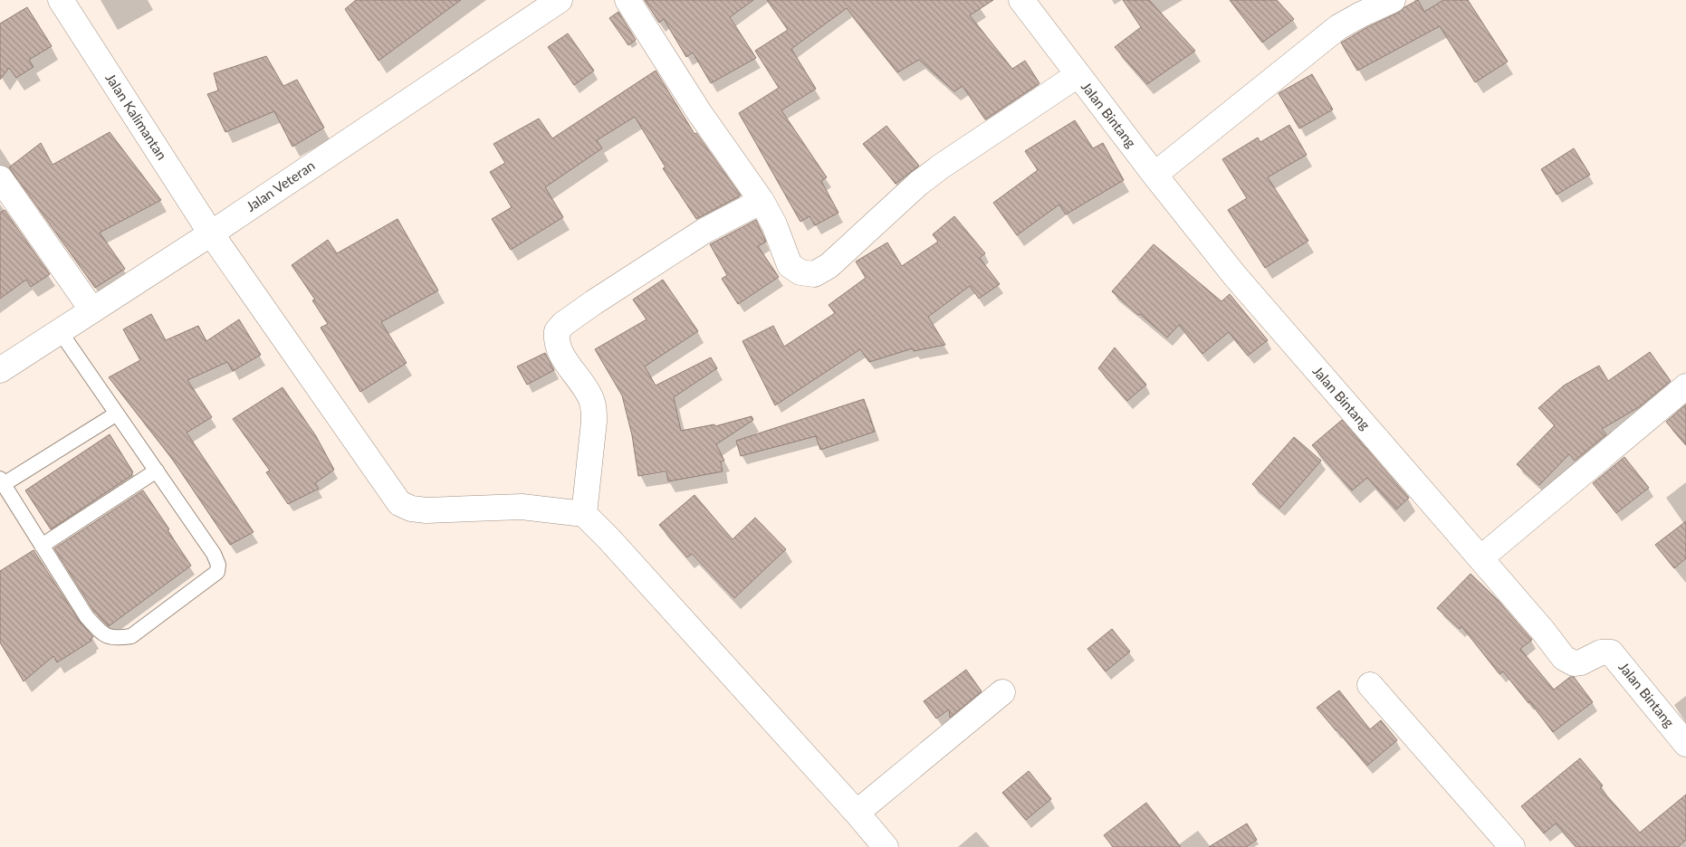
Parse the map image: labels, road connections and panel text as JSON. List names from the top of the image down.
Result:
{
  "streets": {
    "street": ["Jalan Bintang", "Jalan Kalimantan", "Jalan Veteran"]
  },
  "crossings": [
    ["Jalan Kalimantan", "Jalan Veteran"]
  ]
}
